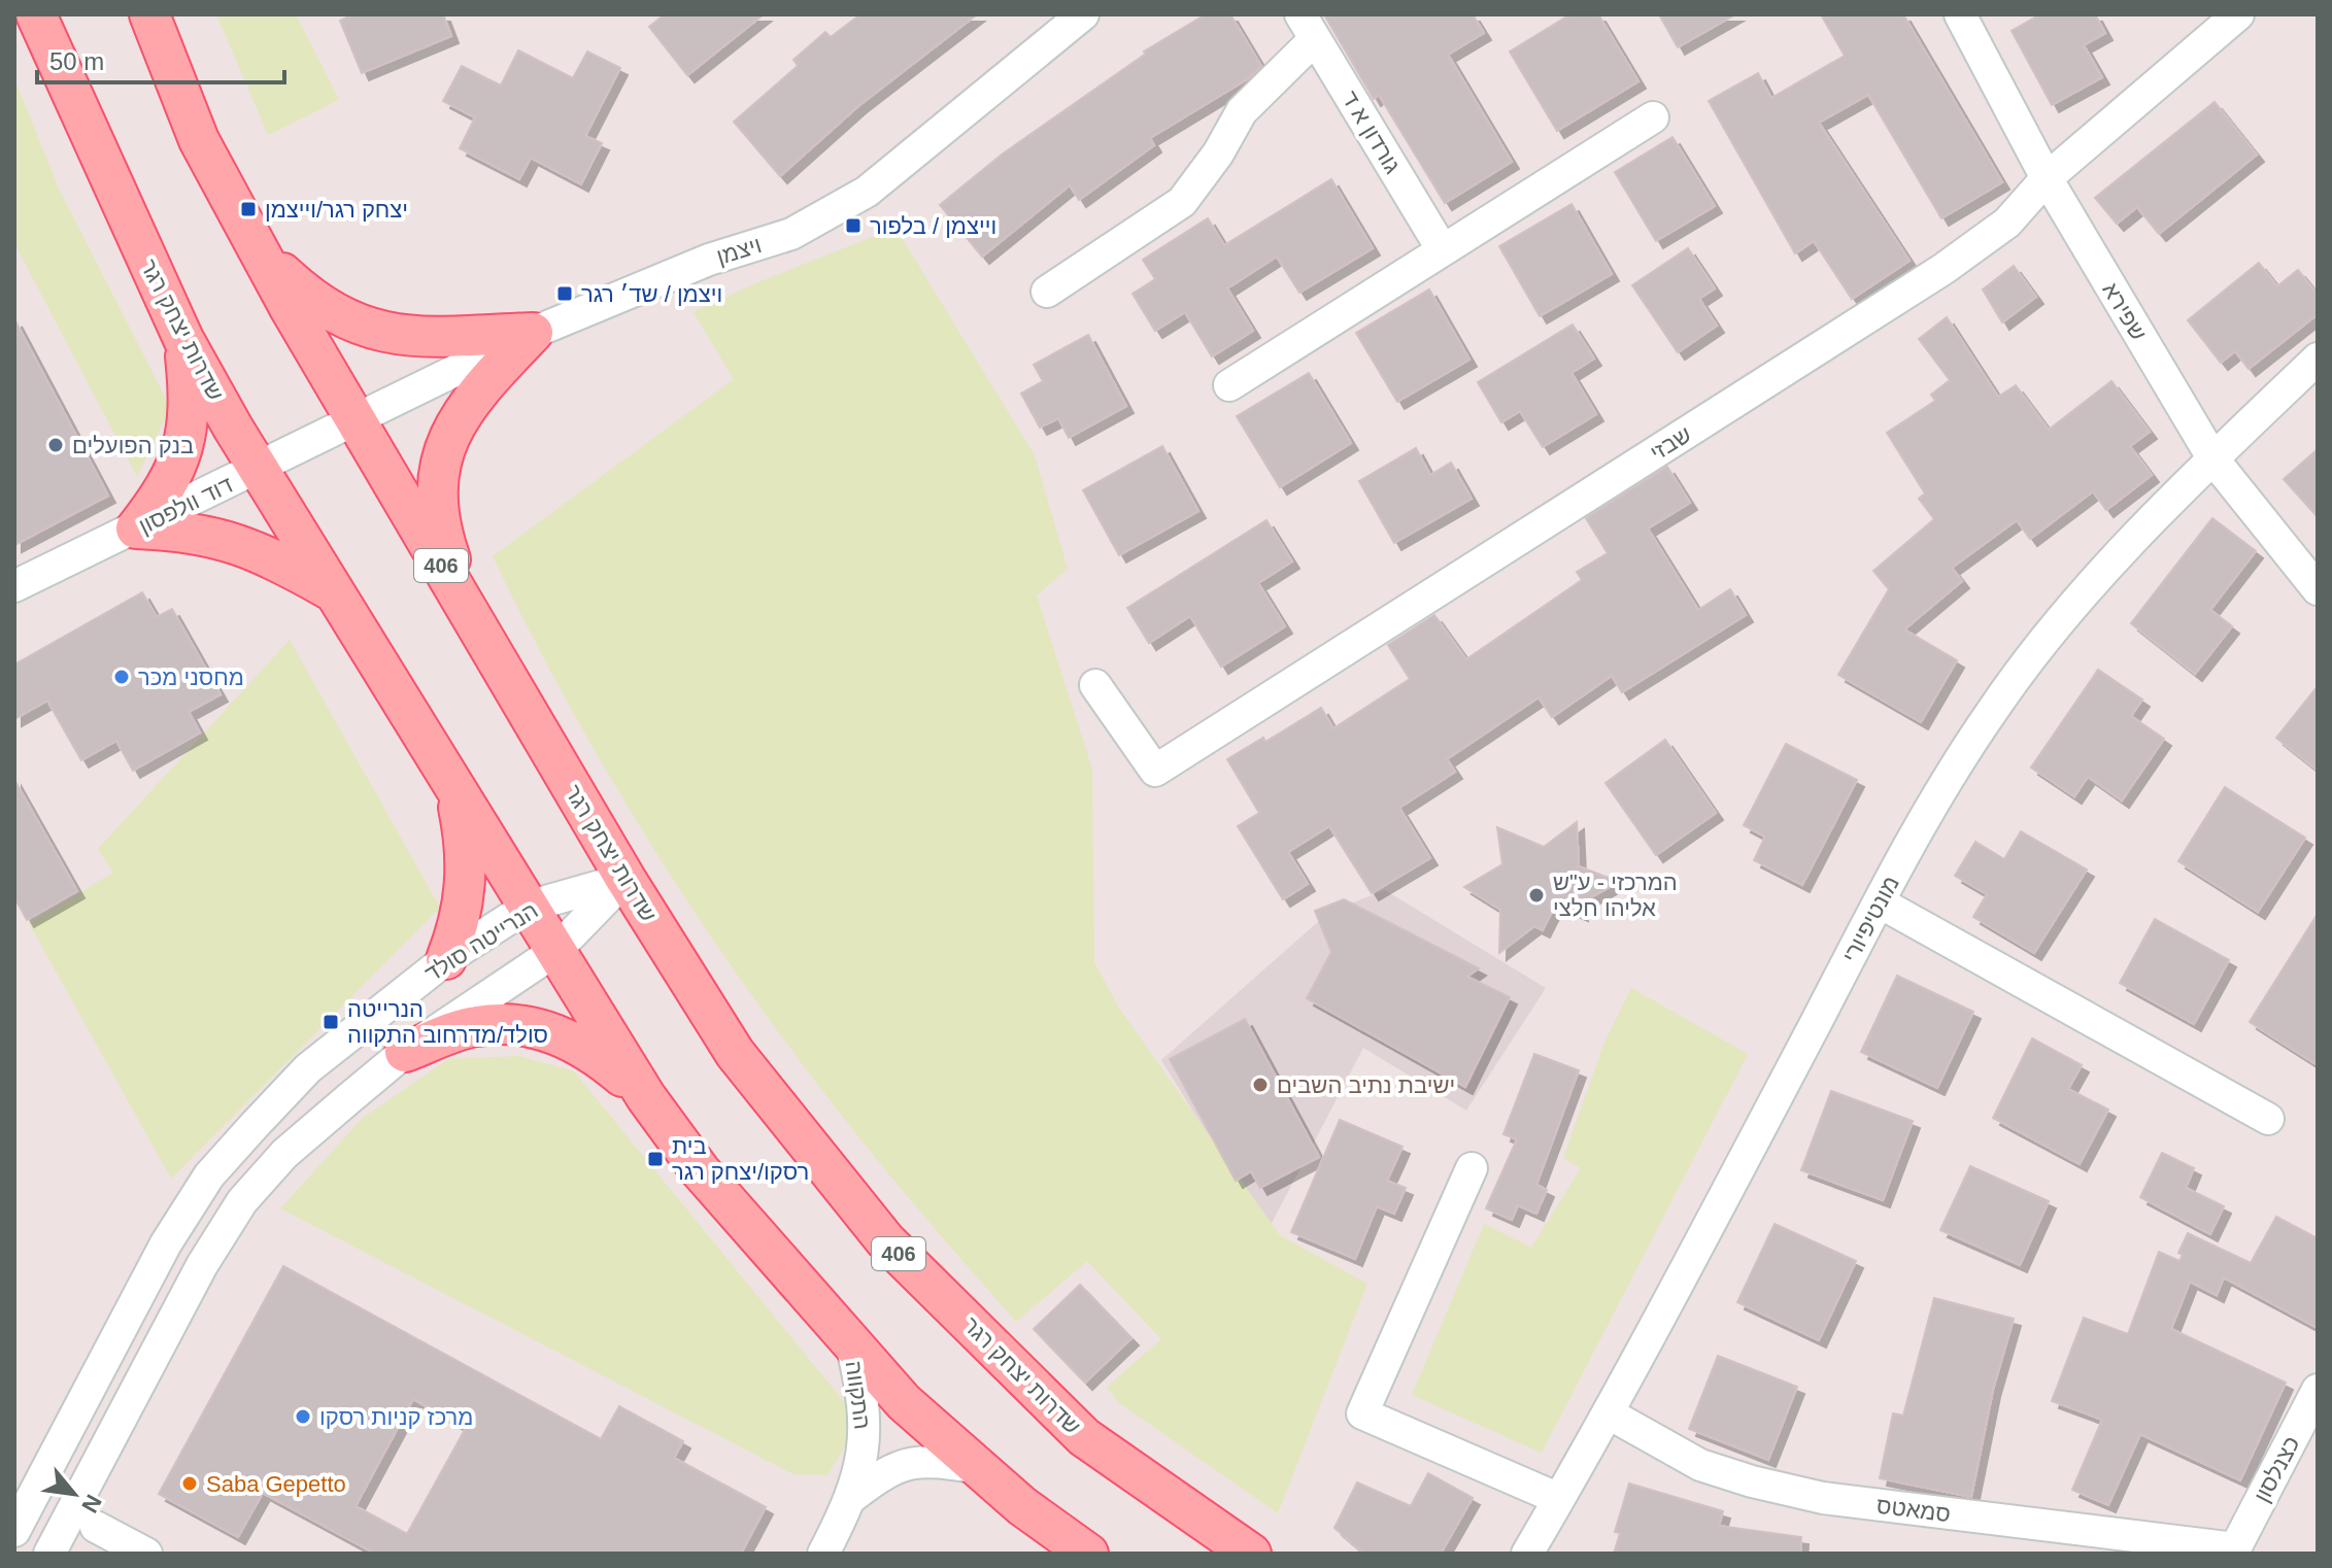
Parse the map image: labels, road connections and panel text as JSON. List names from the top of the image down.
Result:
{
  "streets": {
    "main road": ["שדרות יצחק רגר", "406"],
    "street": [
      "גורדון א ד",
      "ויצמן",
      "שפירא",
      "שבזי",
      "דוד וולפסון",
      "מונטיפיורי",
      "הנרייטה סולד",
      "התקווה",
      "כצנלסון",
      "סמאטס"
    ]
  },
  "crossings": [
    ["ויצמן", "שדרות יצחק רגר"],
    ["ויצמן", "דוד וולפסון"],
    ["שפירא", "שבזי"],
    ["שפירא", "מונטיפיורי"],
    ["שדרות יצחק רגר", "דוד וולפסון"],
    ["שדרות יצחק רגר", "הנרייטה סולד"],
    ["שדרות יצחק רגר", "התקווה"],
    ["מונטיפיורי", "סמאטס"],
    ["כצנלסון", "סמאטס"]
  ],
  "places": {
    "transit": [
      "יצחק רגר/וייצמן",
      "וייצמן / בלפור",
      "ויצמן / שד׳ רגר",
      "הנרייטה סולד/מדרחוב התקווה",
      "בית רסקו/יצחק רגר"
    ],
    "other": [
      "בנק הפועלים",
      "מחסני מכר",
      "המרכזי - ע\"ש אליהו חלצי",
      "ישיבת נתיב השבים",
      "מרכז קניות רסקו",
      "Saba Gepetto"
    ]
  },
  "scale_bar": "50 m",
  "north": "bottom right"
}
